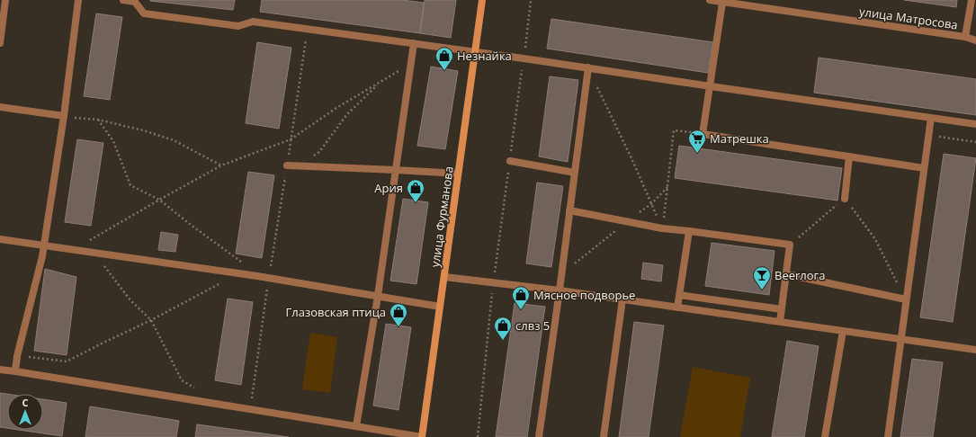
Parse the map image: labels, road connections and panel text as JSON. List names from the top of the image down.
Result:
{
  "streets": {
    "main road": ["улица Фурманова"],
    "lane": ["улица Матросова"]
  },
  "places": {
    "shop": [
      "Незнайка",
      "Ария",
      "Мясное подворье",
      "Глазовская птица",
      "слвз 5"
    ],
    "supermarket": ["Матрешка"],
    "bar": ["Beerлога"]
  },
  "north": "top"
}
